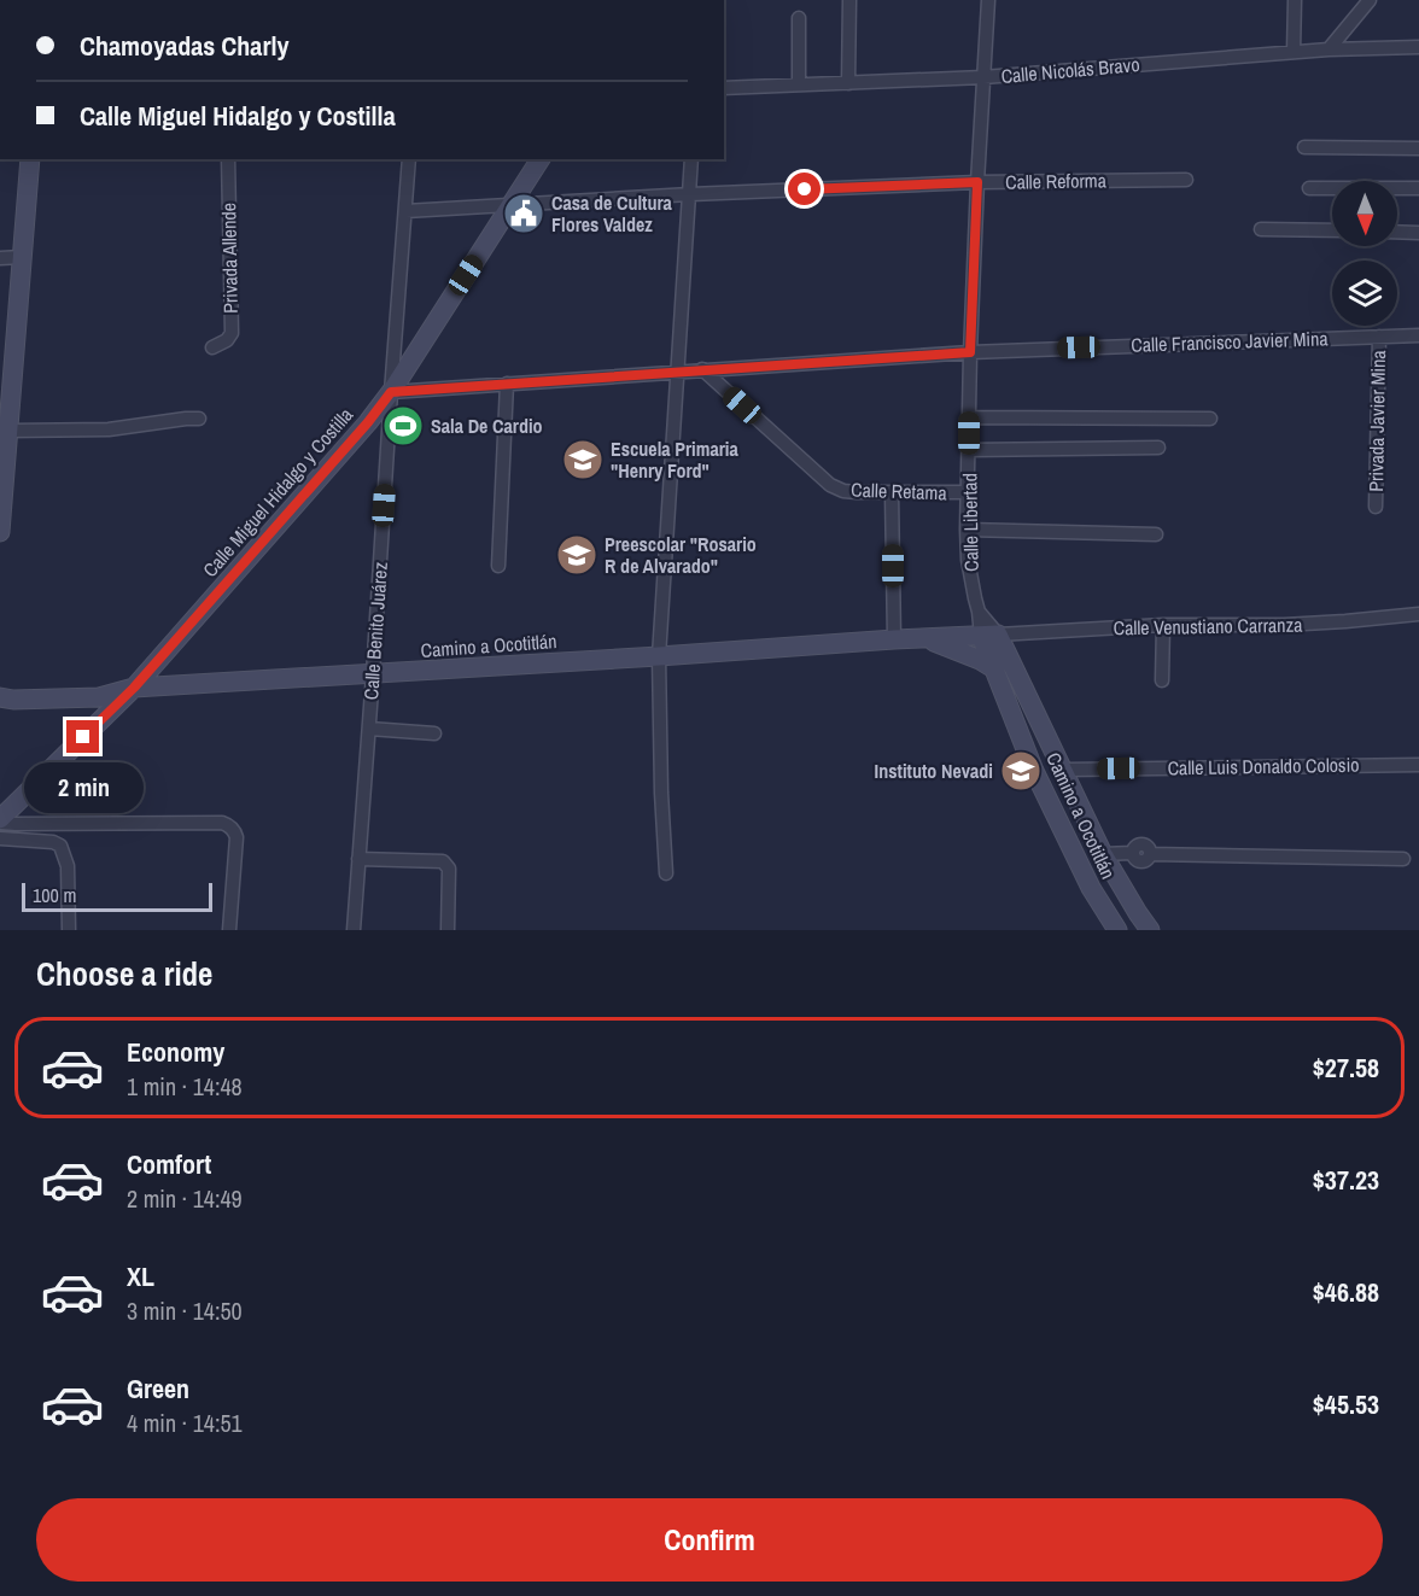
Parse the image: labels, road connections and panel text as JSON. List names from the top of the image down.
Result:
{
  "streets": {
    "main road": ["Calle Miguel Hidalgo y Costilla", "Camino a Ocotitlán"],
    "street": [
      "Calle Nicolás Bravo",
      "Calle Reforma",
      "Privada Allende",
      "Calle Francisco Javier Mina",
      "Privada Javier Mina",
      "Calle Retama",
      "Calle Libertad",
      "Calle Venustiano Carranza",
      "Calle Benito Juárez",
      "Calle Luis Donaldo Colosio"
    ]
  },
  "crossings": [
    ["Calle Nicolás Bravo", "Calle Libertad"],
    ["Calle Reforma", "Calle Miguel Hidalgo y Costilla"],
    ["Calle Reforma", "Calle Libertad"],
    ["Calle Reforma", "Calle Benito Juárez"],
    ["Calle Francisco Javier Mina", "Privada Javier Mina"],
    ["Calle Francisco Javier Mina", "Calle Retama"],
    ["Calle Francisco Javier Mina", "Calle Miguel Hidalgo y Costilla"],
    ["Calle Francisco Javier Mina", "Calle Libertad"],
    ["Calle Francisco Javier Mina", "Calle Benito Juárez"],
    ["Calle Retama", "Calle Libertad"],
    ["Calle Miguel Hidalgo y Costilla", "Calle Benito Juárez"],
    ["Calle Miguel Hidalgo y Costilla", "Camino a Ocotitlán"],
    ["Calle Libertad", "Calle Venustiano Carranza"],
    ["Calle Libertad", "Camino a Ocotitlán"],
    ["Calle Venustiano Carranza", "Camino a Ocotitlán"],
    ["Calle Benito Juárez", "Camino a Ocotitlán"],
    ["Camino a Ocotitlán", "Calle Luis Donaldo Colosio"]
  ],
  "places": {
    "public building": ["Casa de Cultura Flores Valdez"],
    "sports": ["Sala De Cardio"],
    "school or university": ["Escuela Primaria \"Henry Ford\"", "Preescolar \"Rosario R de Alvarado\"", "Instituto Nevadi"]
  },
  "scale_bar": "100 m",
  "north": "bottom",
  "page": {
    "banner": ["Chamoyadas Charly", "Calle Miguel Hidalgo y Costilla"],
    "bubble": "2 min",
    "scale": "100 m",
    "heading": "Choose a ride",
    "list": [
      {
        "name": "Economy",
        "note": "1 min · 14:48",
        "value": "$27.58"
      },
      {
        "name": "Comfort",
        "note": "2 min · 14:49",
        "value": "$37.23"
      },
      {
        "name": "XL",
        "note": "3 min · 14:50",
        "value": "$46.88"
      },
      {
        "name": "Green",
        "note": "4 min · 14:51",
        "value": "$45.53"
      }
    ],
    "buttons": "Confirm"
  }
}
